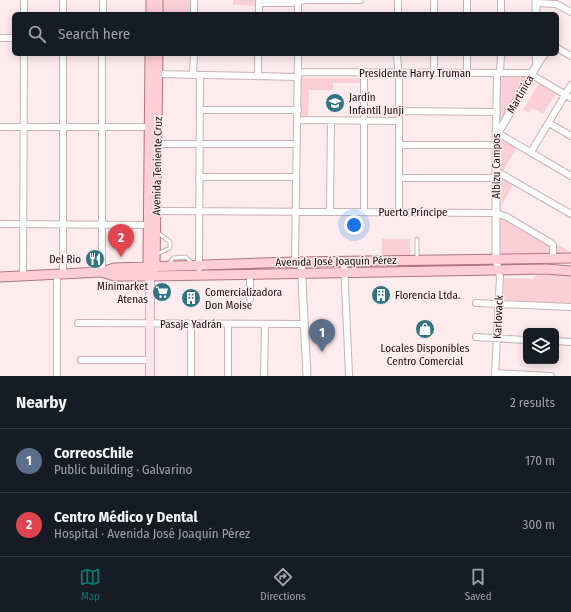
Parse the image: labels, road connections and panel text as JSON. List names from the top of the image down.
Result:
{
  "streets": {
    "main road": ["Avenida Teniente Cruz", "Avenida José Joaquín Pérez"],
    "street": [
      "Presidente Harry Truman",
      "Martinica",
      "Albizu Campos",
      "Puerto Príncipe",
      "Karlovack",
      "Pasaje Yadrán"
    ]
  },
  "crossings": [
    ["Presidente Harry Truman", "Martinica"],
    ["Presidente Harry Truman", "Avenida Teniente Cruz"],
    ["Presidente Harry Truman", "Albizu Campos"],
    ["Martinica", "Albizu Campos"],
    ["Avenida Teniente Cruz", "Puerto Príncipe"],
    ["Avenida Teniente Cruz", "Avenida José Joaquín Pérez"],
    ["Avenida Teniente Cruz", "Pasaje Yadrán"],
    ["Albizu Campos", "Puerto Príncipe"],
    ["Albizu Campos", "Avenida José Joaquín Pérez"],
    ["Albizu Campos", "Karlovack"],
    ["Puerto Príncipe", "Avenida José Joaquín Pérez"],
    ["Avenida José Joaquín Pérez", "Karlovack"]
  ],
  "places": {
    "school or university": ["Jardín Infantil Junji"],
    "restaurant": ["Del Rio"],
    "supermarket": ["Minimarket Atenas"],
    "building": ["Florencia Ltda.", "Comercializadora Don Moise"],
    "shop": ["Locales Disponibles Centro Comercial"]
  },
  "page": {
    "search": "Search here",
    "pins": ["2", "1"],
    "heading": ["Nearby", "2 results"],
    "list": [
      {
        "mark": "1",
        "name": "CorreosChile",
        "note": "Public building · Galvarino",
        "value": "170 m"
      },
      {
        "mark": "2",
        "name": "Centro Médico y Dental",
        "note": "Hospital · Avenida José Joaquín Pérez",
        "value": "300 m"
      }
    ],
    "nav": ["Map", "Directions", "Saved"]
  }
}
